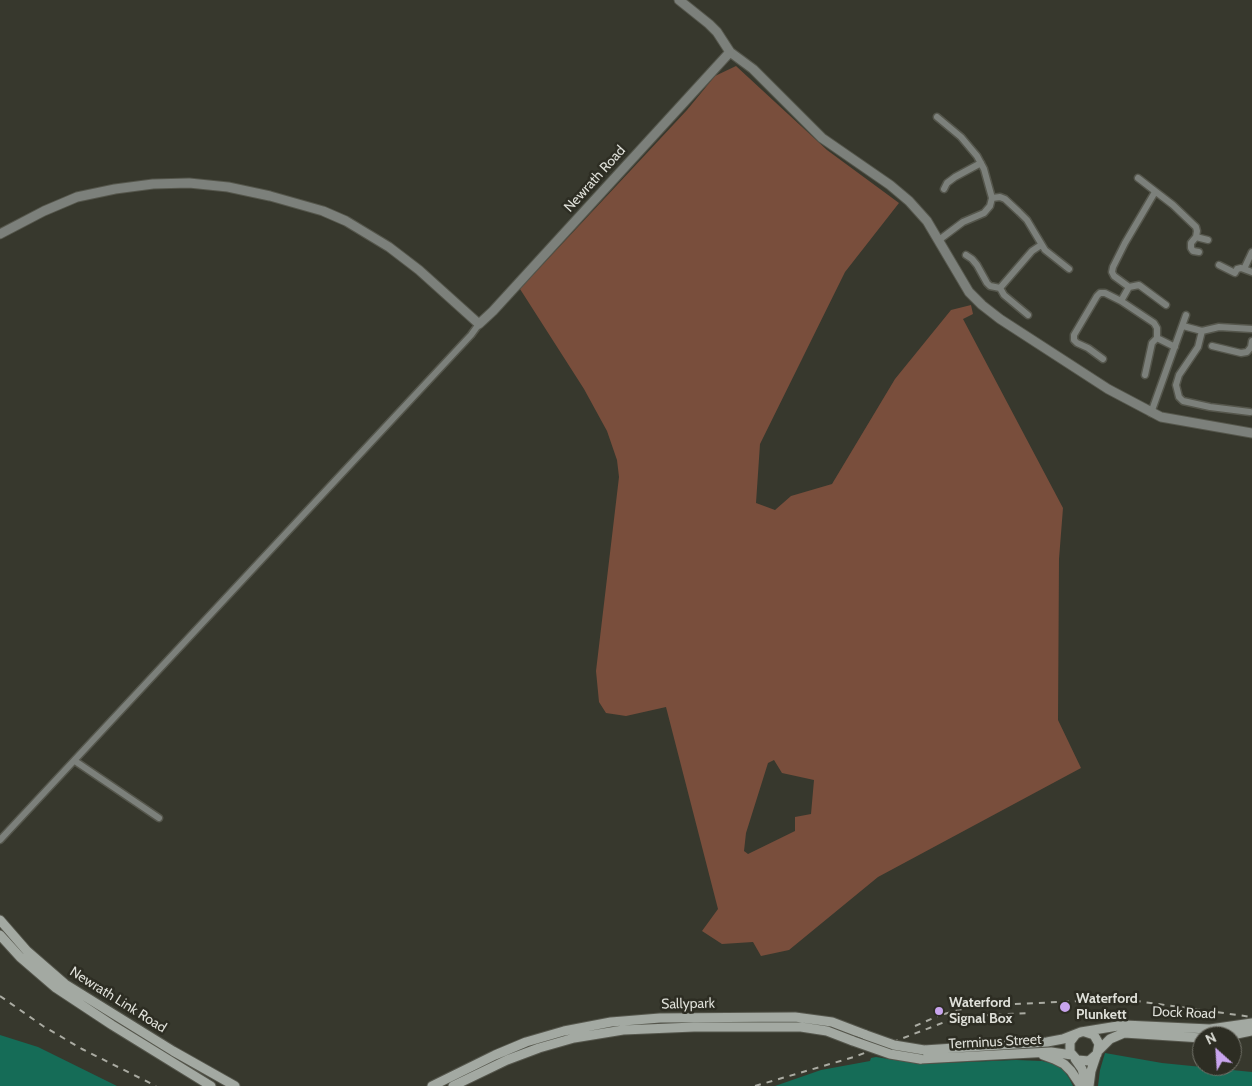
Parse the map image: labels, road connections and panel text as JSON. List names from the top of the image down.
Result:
{
  "streets": {
    "main road": [
      "Newrath Link Road",
      "Sallypark",
      "Dock Road",
      "Terminus Street"
    ],
    "street": ["Newrath Road"]
  },
  "crossings": [
    ["Sallypark", "Terminus Street"],
    ["Dock Road", "Terminus Street"]
  ],
  "places": ["Waterford Plunkett", "Waterford Signal Box"],
  "north": "top left"
}
